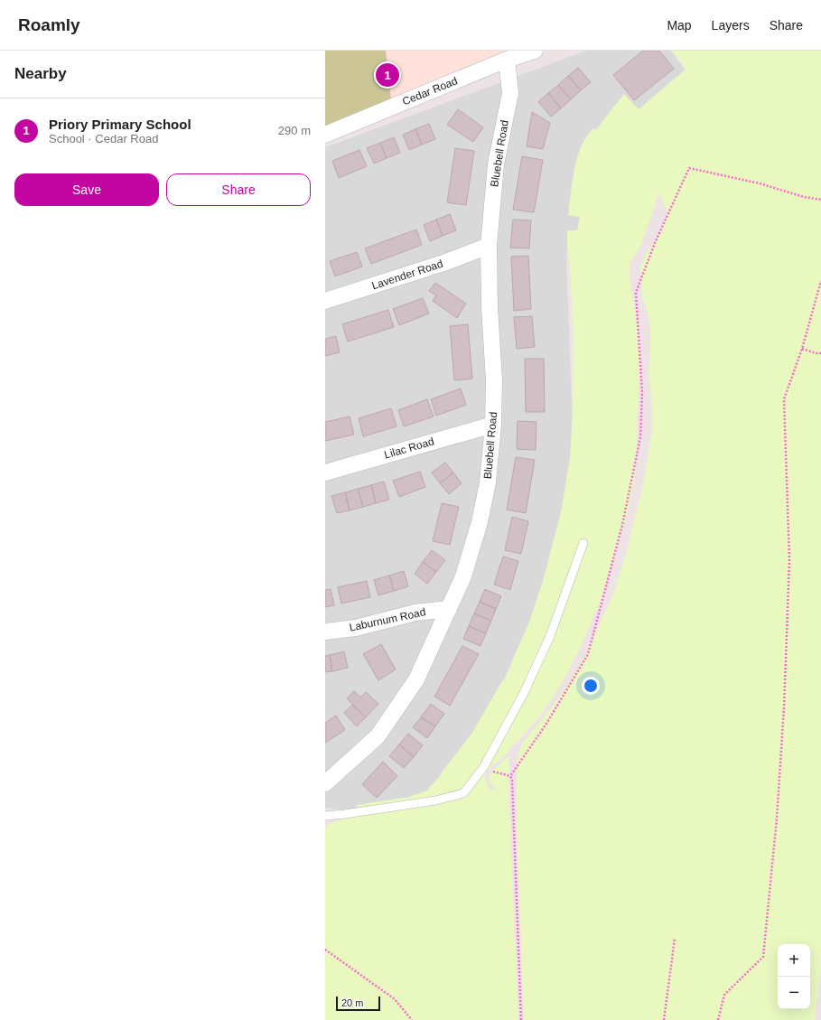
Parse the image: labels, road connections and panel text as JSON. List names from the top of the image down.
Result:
{
  "streets": {
    "street": [
      "Cedar Road",
      "Bluebell Road",
      "Lavender Road",
      "Lilac Road",
      "Laburnum Road"
    ]
  },
  "crossings": [
    ["Cedar Road", "Bluebell Road"],
    ["Bluebell Road", "Lavender Road"],
    ["Bluebell Road", "Lilac Road"],
    ["Bluebell Road", "Laburnum Road"]
  ],
  "scale_bar": "20 m",
  "page": {
    "header": "Roamly",
    "nav": ["Map", "Layers", "Share"],
    "heading": "Nearby",
    "pins": "1",
    "list": [
      {
        "mark": "1",
        "name": "Priory Primary School",
        "note": "School · Cedar Road",
        "value": "290 m"
      }
    ],
    "buttons": ["Save", "Share"],
    "map_buttons": ["+", "−"],
    "scale": "20 m"
  }
}
